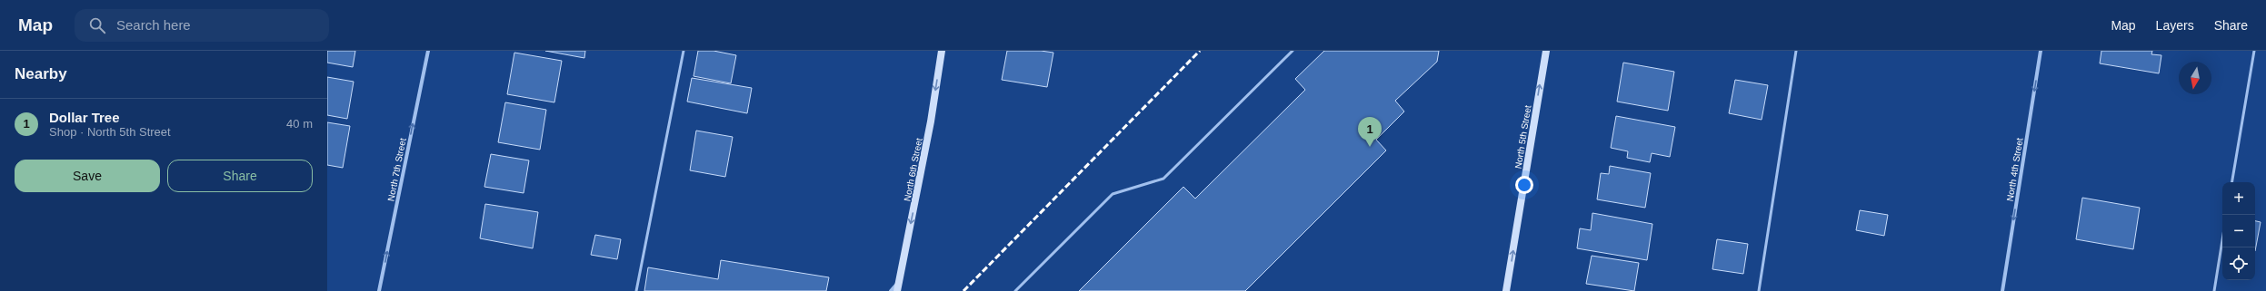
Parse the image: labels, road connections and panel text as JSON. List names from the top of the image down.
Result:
{
  "streets": {
    "main road": ["North 5th Street", "North 6th Street"],
    "street": ["North 7th Street", "North 4th Street"]
  },
  "one_way": [
    "North 5th Street",
    "North 7th Street",
    "North 6th Street",
    "North 4th Street"
  ],
  "north": "bottom",
  "page": {
    "header": "Map",
    "search": "Search here",
    "nav": ["Map", "Layers", "Share"],
    "heading": "Nearby",
    "list": [
      {
        "mark": "1",
        "name": "Dollar Tree",
        "note": "Shop · North 5th Street",
        "value": "40 m"
      }
    ],
    "pins": "1",
    "buttons": ["Save", "Share"],
    "map_buttons": ["+", "−"]
  }
}
